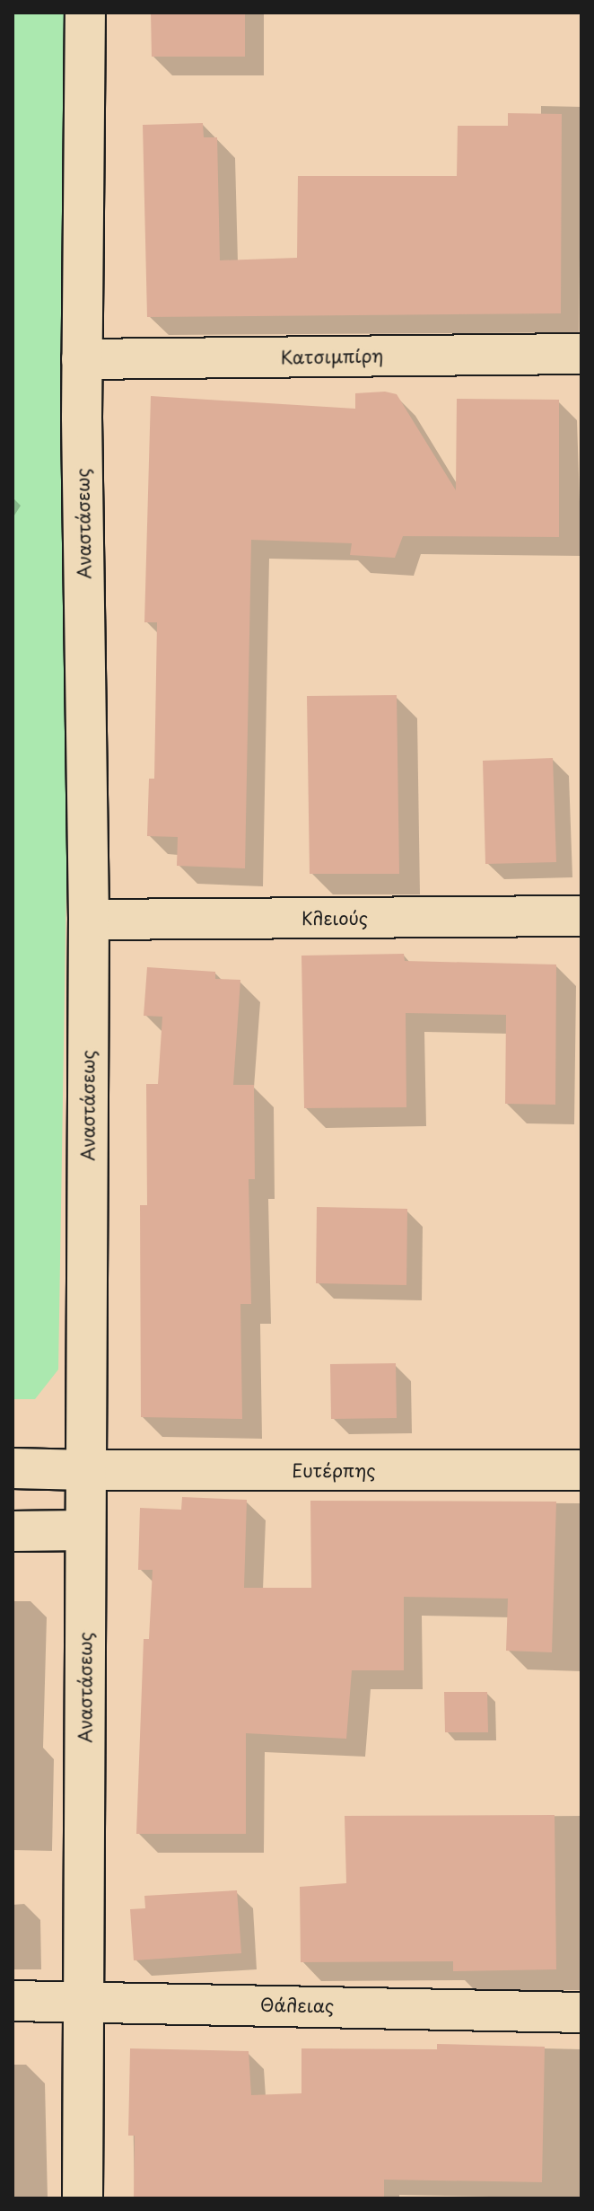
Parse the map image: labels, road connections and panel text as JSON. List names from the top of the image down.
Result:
{
  "streets": {
    "street": [
      "Κατσιμπίρη",
      "Αναστάσεως",
      "Κλειούς",
      "Ευτέρπης",
      "Θάλειας"
    ]
  },
  "crossings": [
    ["Κατσιμπίρη", "Αναστάσεως"],
    ["Αναστάσεως", "Κλειούς"],
    ["Αναστάσεως", "Ευτέρπης"],
    ["Αναστάσεως", "Θάλειας"]
  ]
}
